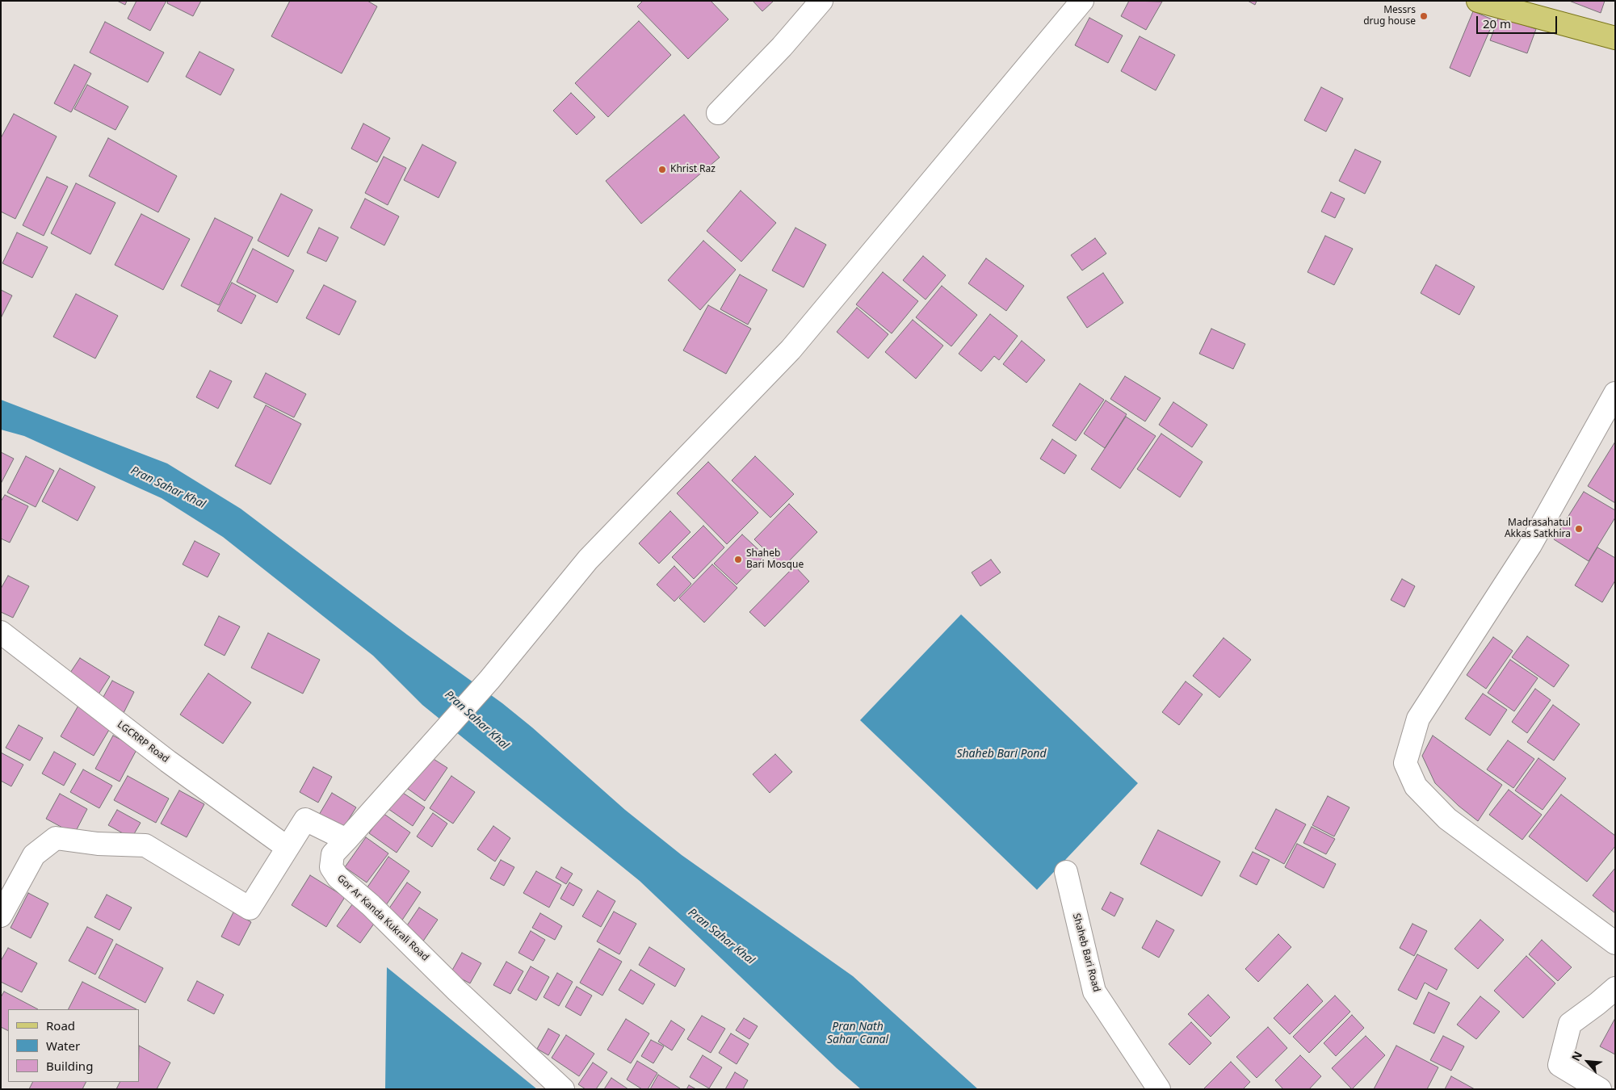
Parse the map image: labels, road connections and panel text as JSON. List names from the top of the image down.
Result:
{
  "streets": {
    "street": ["LGCRRP Road", "Gor Ar Kanda Kukrali Road", "Shaheb Bari Road"]
  },
  "water": ["Pran Sahar Khal", "Shaheb Bari Pond", "Pran Nath Sahar Canal"],
  "places": [
    "Messrs drug house",
    "Khrist Raz",
    "Madrasahatul Akkas Satkhira",
    "Shaheb Bari Mosque"
  ],
  "legend": ["Road", "Water", "Building"],
  "scale_bar": "20 m",
  "north": "top left"
}
